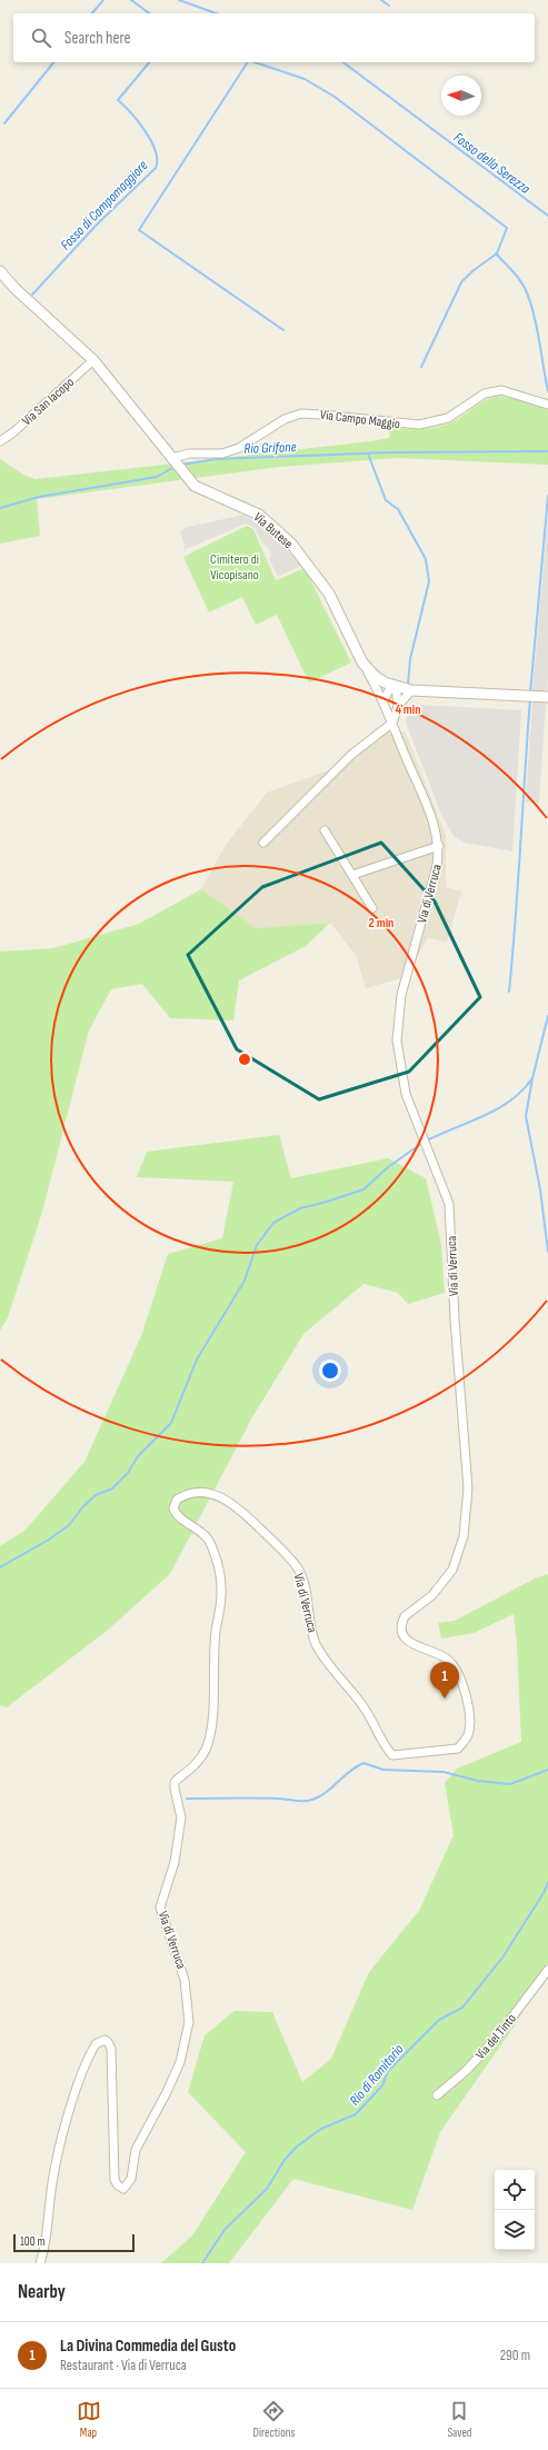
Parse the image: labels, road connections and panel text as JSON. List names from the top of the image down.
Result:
{
  "streets": {
    "street": [
      "Via San Iacopo",
      "Via Campo Maggio",
      "Via Butese",
      "Via di Verruca",
      "Via del Tinto"
    ]
  },
  "crossings": [
    ["Via San Iacopo", "Via Butese"],
    ["Via Campo Maggio", "Via Butese"],
    ["Via Butese", "Via di Verruca"]
  ],
  "water": [
    "Fosso della Serezza",
    "Fosso di Campomaggiore",
    "Rio Grifone",
    "Rio di Romitorio"
  ],
  "parks": ["Cimitero di Vicopisano"],
  "scale_bar": "100 m",
  "north": "left",
  "page": {
    "search": "Search here",
    "pins": "1",
    "scale": "100 m",
    "heading": "Nearby",
    "list": [
      {
        "mark": "1",
        "name": "La Divina Commedia del Gusto",
        "note": "Restaurant · Via di Verruca",
        "value": "290 m"
      }
    ],
    "nav": ["Map", "Directions", "Saved"]
  },
  "rings": ["4 min", "2 min"]
}
